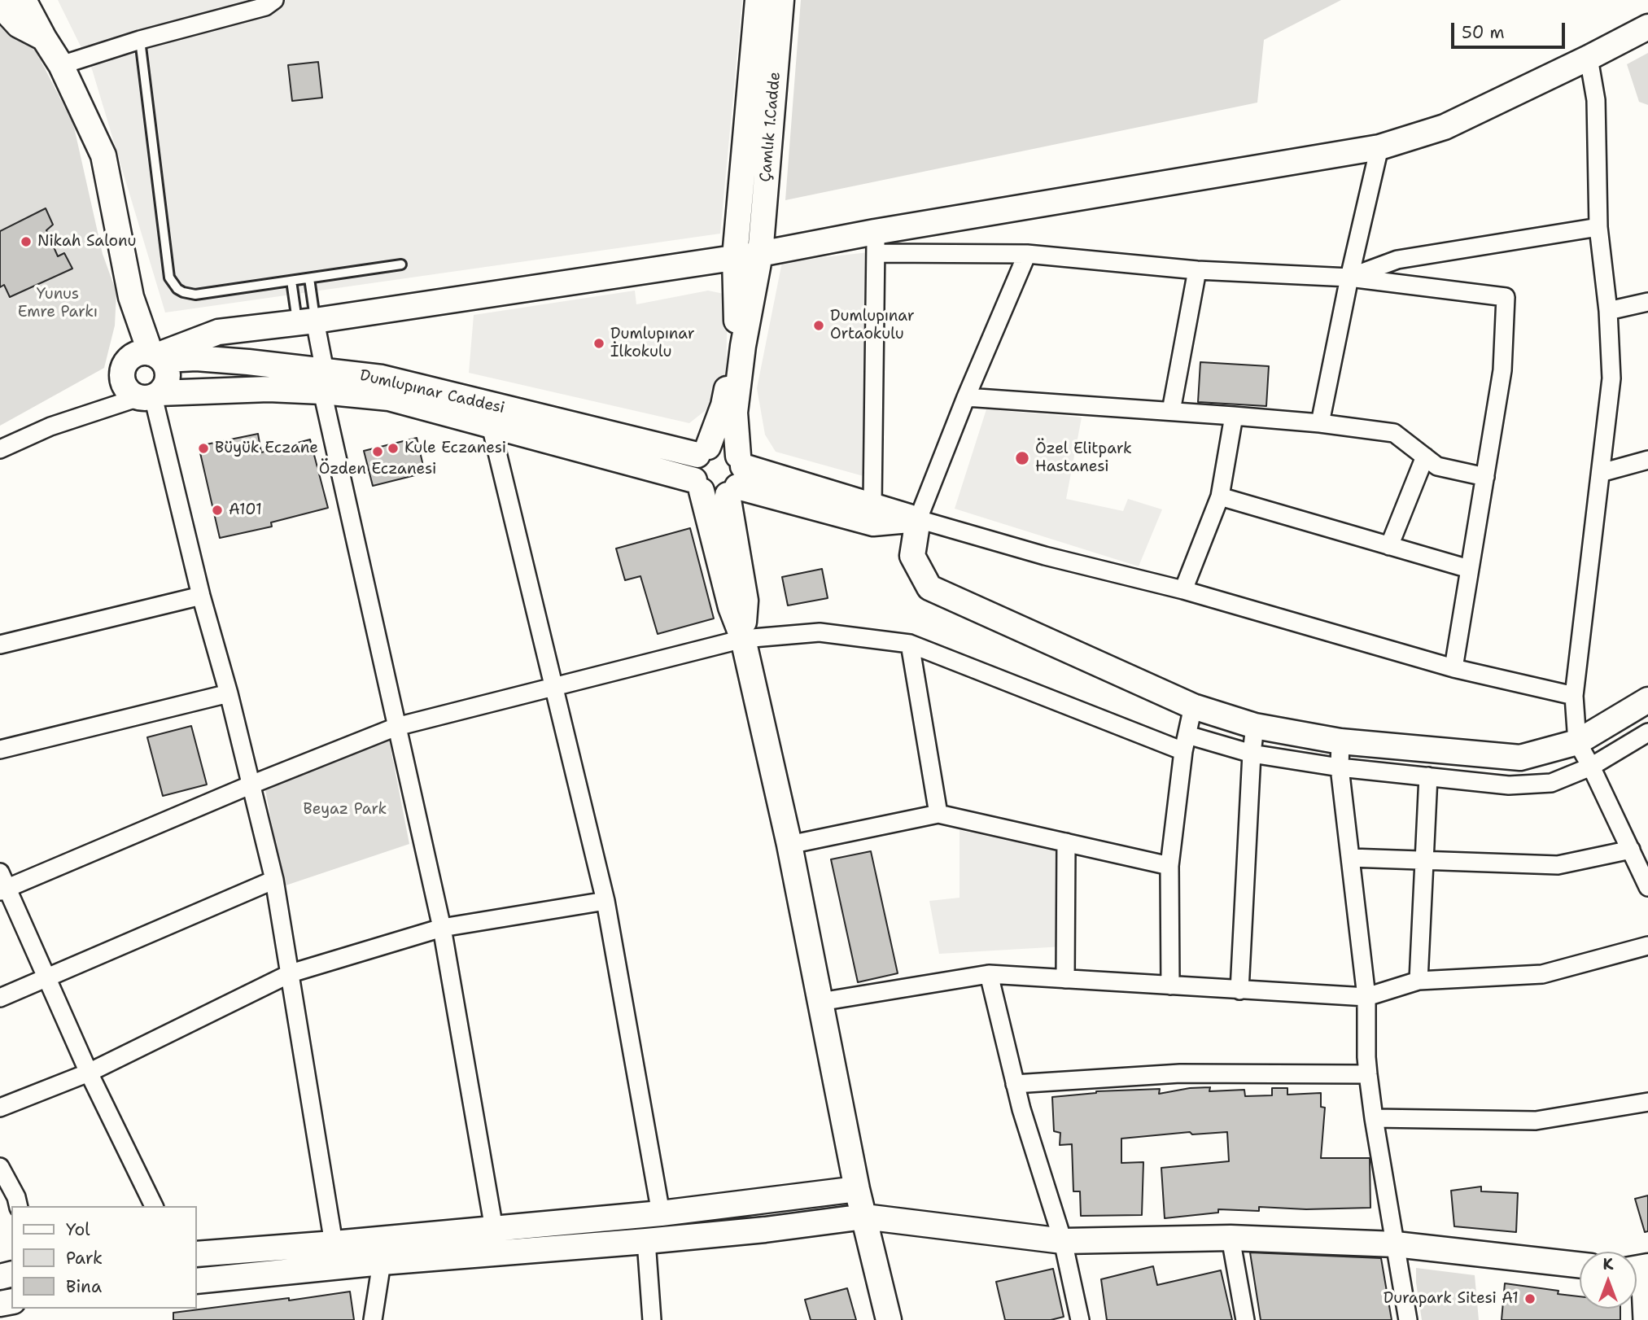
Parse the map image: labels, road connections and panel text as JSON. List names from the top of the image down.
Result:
{
  "streets": {
    "street": ["Çamlık 1.Cadde", "Dumlupınar Caddesi"]
  },
  "crossings": [
    ["Çamlık 1.Cadde", "Dumlupınar Caddesi"]
  ],
  "parks": ["Yunus Emre Parkı", "Beyaz Park"],
  "places": [
    "Nikah Salonu",
    "Dumlupınar Ortaokulu",
    "Dumlupınar İlkokulu",
    "Büyük Eczane",
    "Kule Eczanesi",
    "Özden Eczanesi",
    "Özel Elitpark Hastanesi",
    "A101",
    "Durapark Sitesi A1"
  ],
  "legend": ["Yol", "Park", "Bina"],
  "scale_bar": "50 m",
  "north": "top"
}
